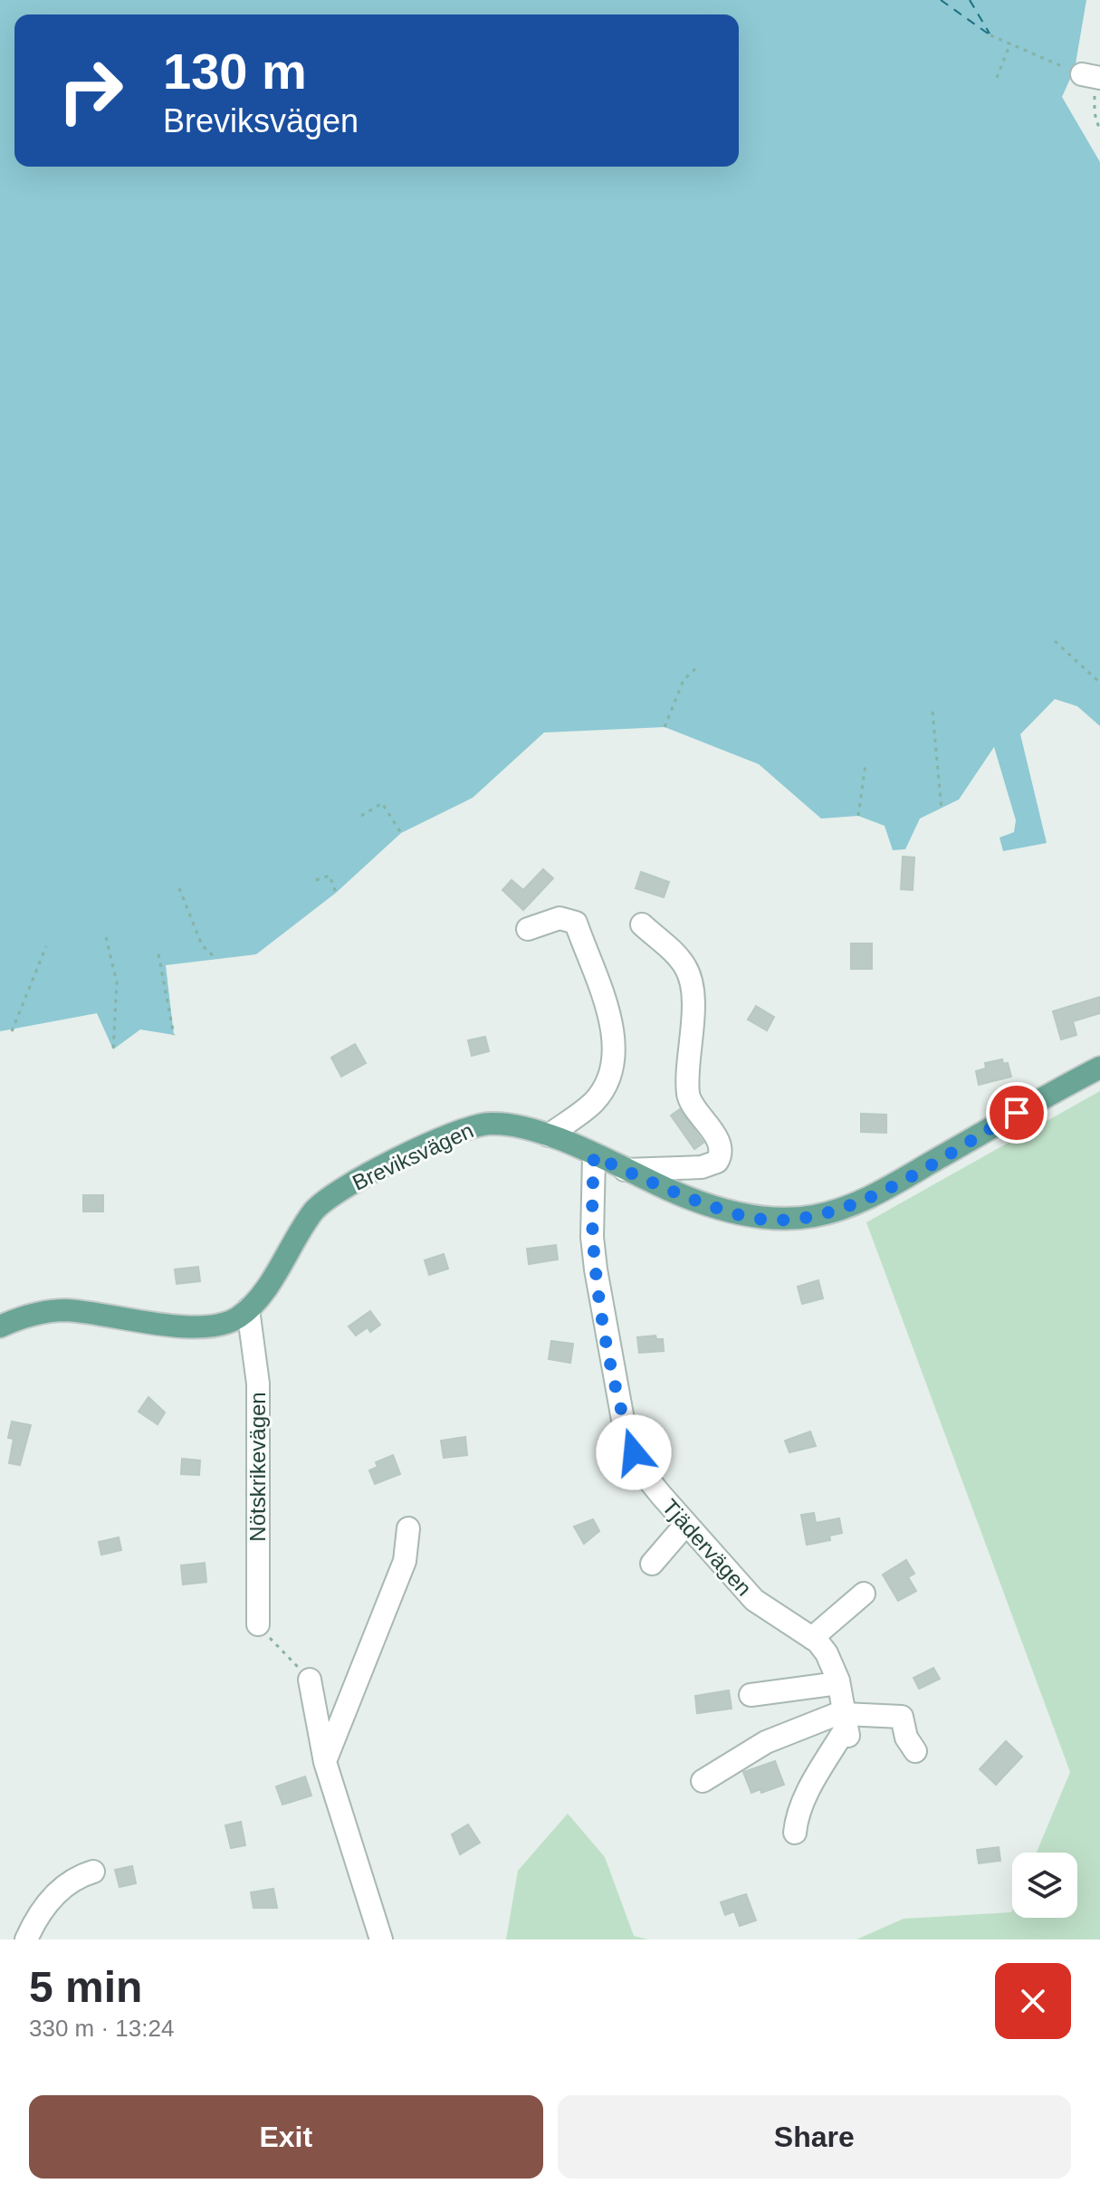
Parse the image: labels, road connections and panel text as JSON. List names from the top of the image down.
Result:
{
  "streets": {
    "main road": ["Breviksvägen"],
    "street": ["Nötskrikevägen", "Tjädervägen"]
  },
  "crossings": [
    ["Breviksvägen", "Nötskrikevägen"],
    ["Breviksvägen", "Tjädervägen"]
  ],
  "page": {
    "turn": ["130 m", "Breviksvägen"],
    "heading": ["5 min", "330 m · 13:24"],
    "buttons": ["Exit", "Share"]
  }
}
